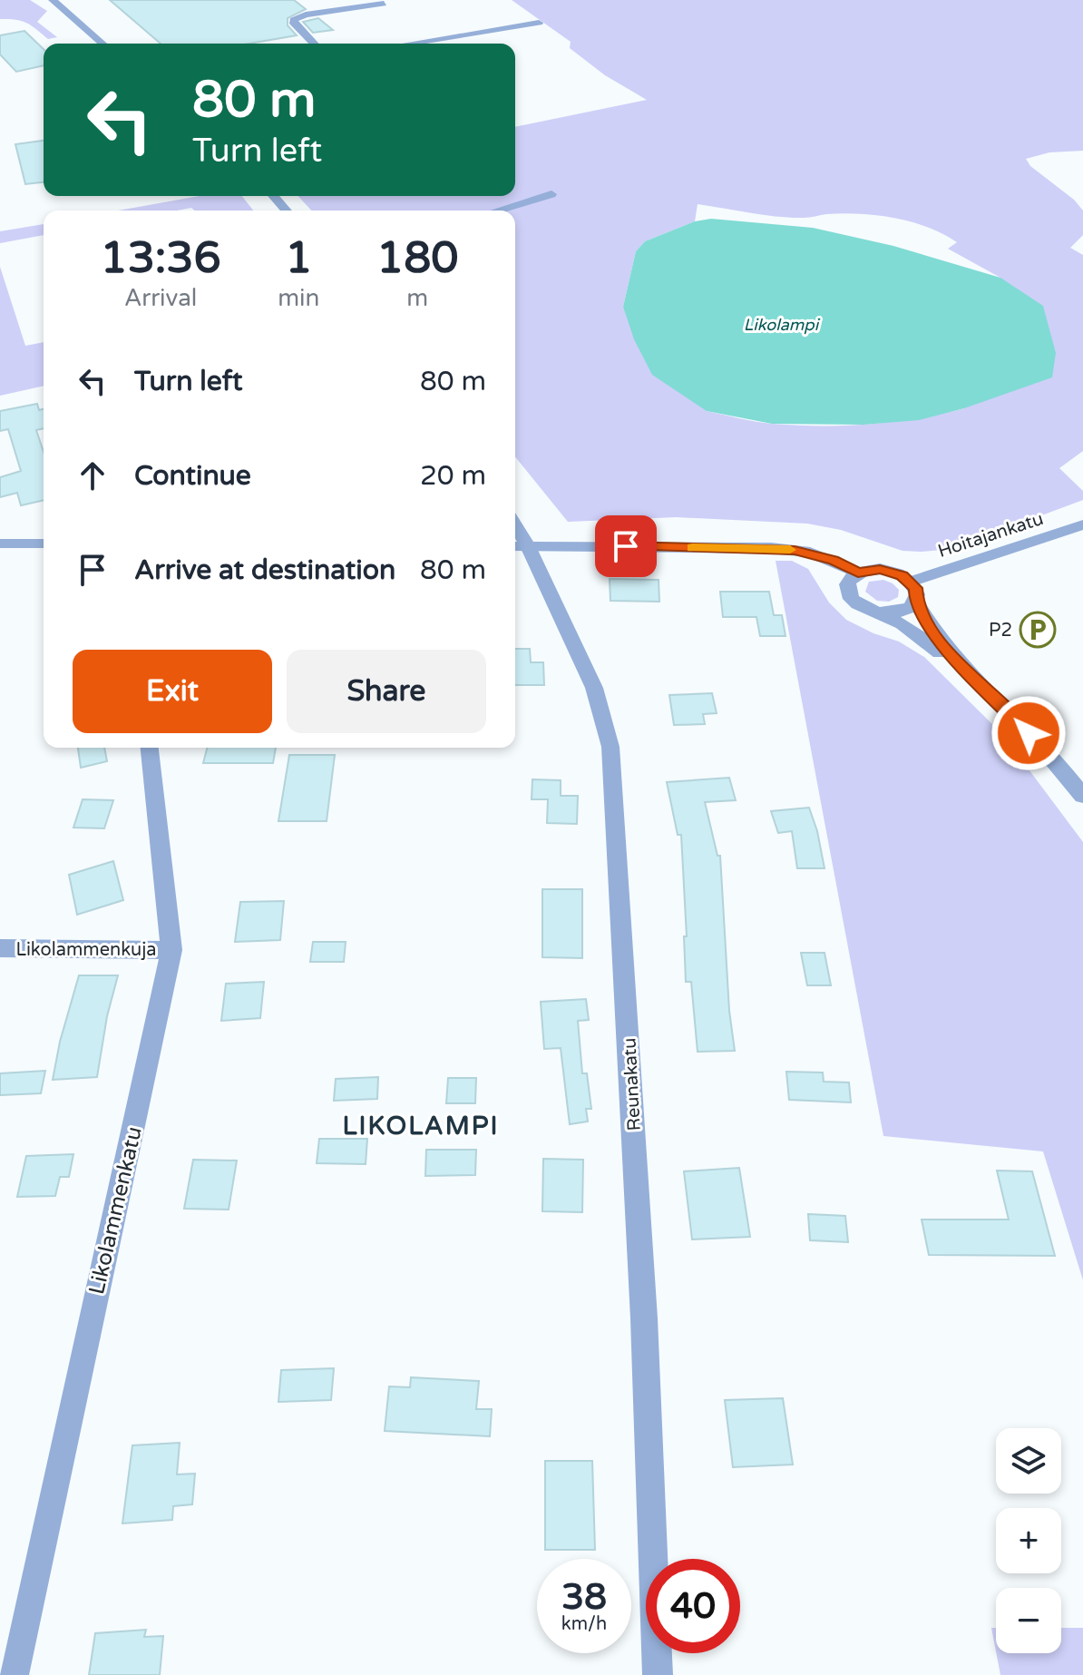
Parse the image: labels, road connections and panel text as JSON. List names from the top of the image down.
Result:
{
  "streets": {
    "street": [
      "Hoitajankatu",
      "Likolammenkuja",
      "Reunakatu",
      "Likolammenkatu"
    ]
  },
  "crossings": [
    ["Likolammenkuja", "Likolammenkatu"]
  ],
  "districts": ["LIKOLAMPI"],
  "water": ["Likolampi"],
  "places": {
    "parking": ["P2"]
  },
  "page": {
    "turn": ["80 m", "Turn left"],
    "eta": [
      "13:36",
      "Arrival",
      "1",
      "min",
      "180",
      "m"
    ],
    "list": [
      {
        "name": "Turn left",
        "value": "80 m"
      },
      {
        "name": "Continue",
        "value": "20 m"
      },
      {
        "name": "Arrive at destination",
        "value": "80 m"
      }
    ],
    "buttons": ["Exit", "Share"],
    "map_buttons": ["+", "−"],
    "speed": "38 km/h",
    "limit": "40"
  }
}
